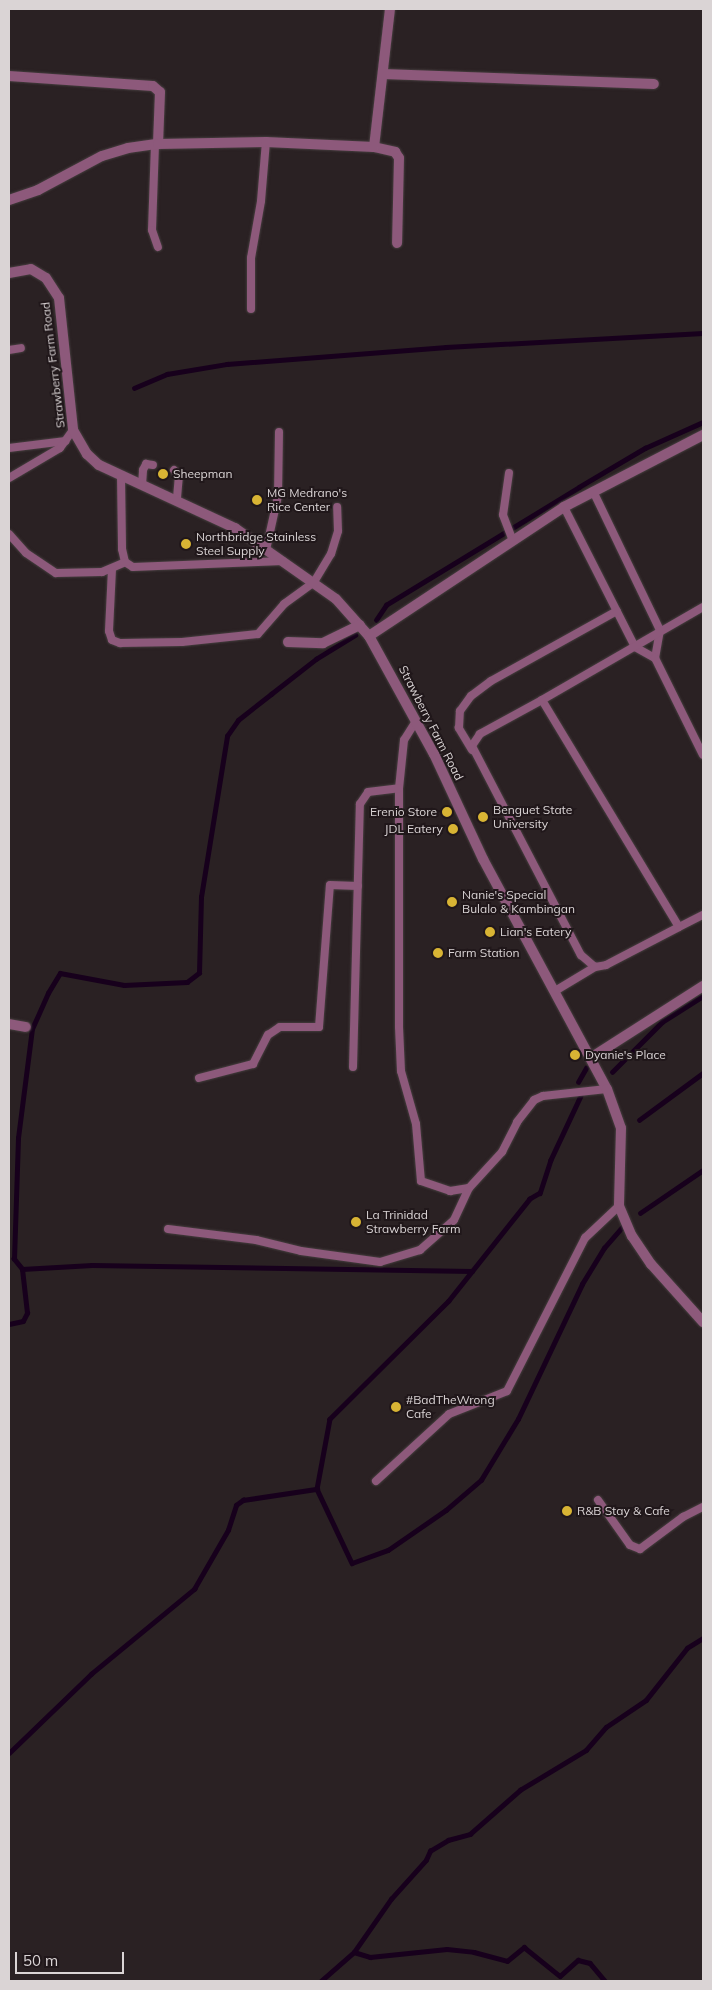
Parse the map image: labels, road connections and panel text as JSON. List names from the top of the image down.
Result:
{
  "streets": {
    "street": ["Strawberry Farm Road"]
  },
  "places": [
    "Sheepman",
    "MG Medrano's Rice Center",
    "Northbridge Stainless Steel Supply",
    "Erenio Store",
    "Benguet State University",
    "JDL Eatery",
    "Nanie's Special Bulalo & Kambingan",
    "Lian's Eatery",
    "Farm Station",
    "Dyanie's Place",
    "La Trinidad Strawberry Farm",
    "#BadTheWrong Cafe",
    "R&B Stay & Cafe"
  ],
  "scale_bar": "50 m"
}
